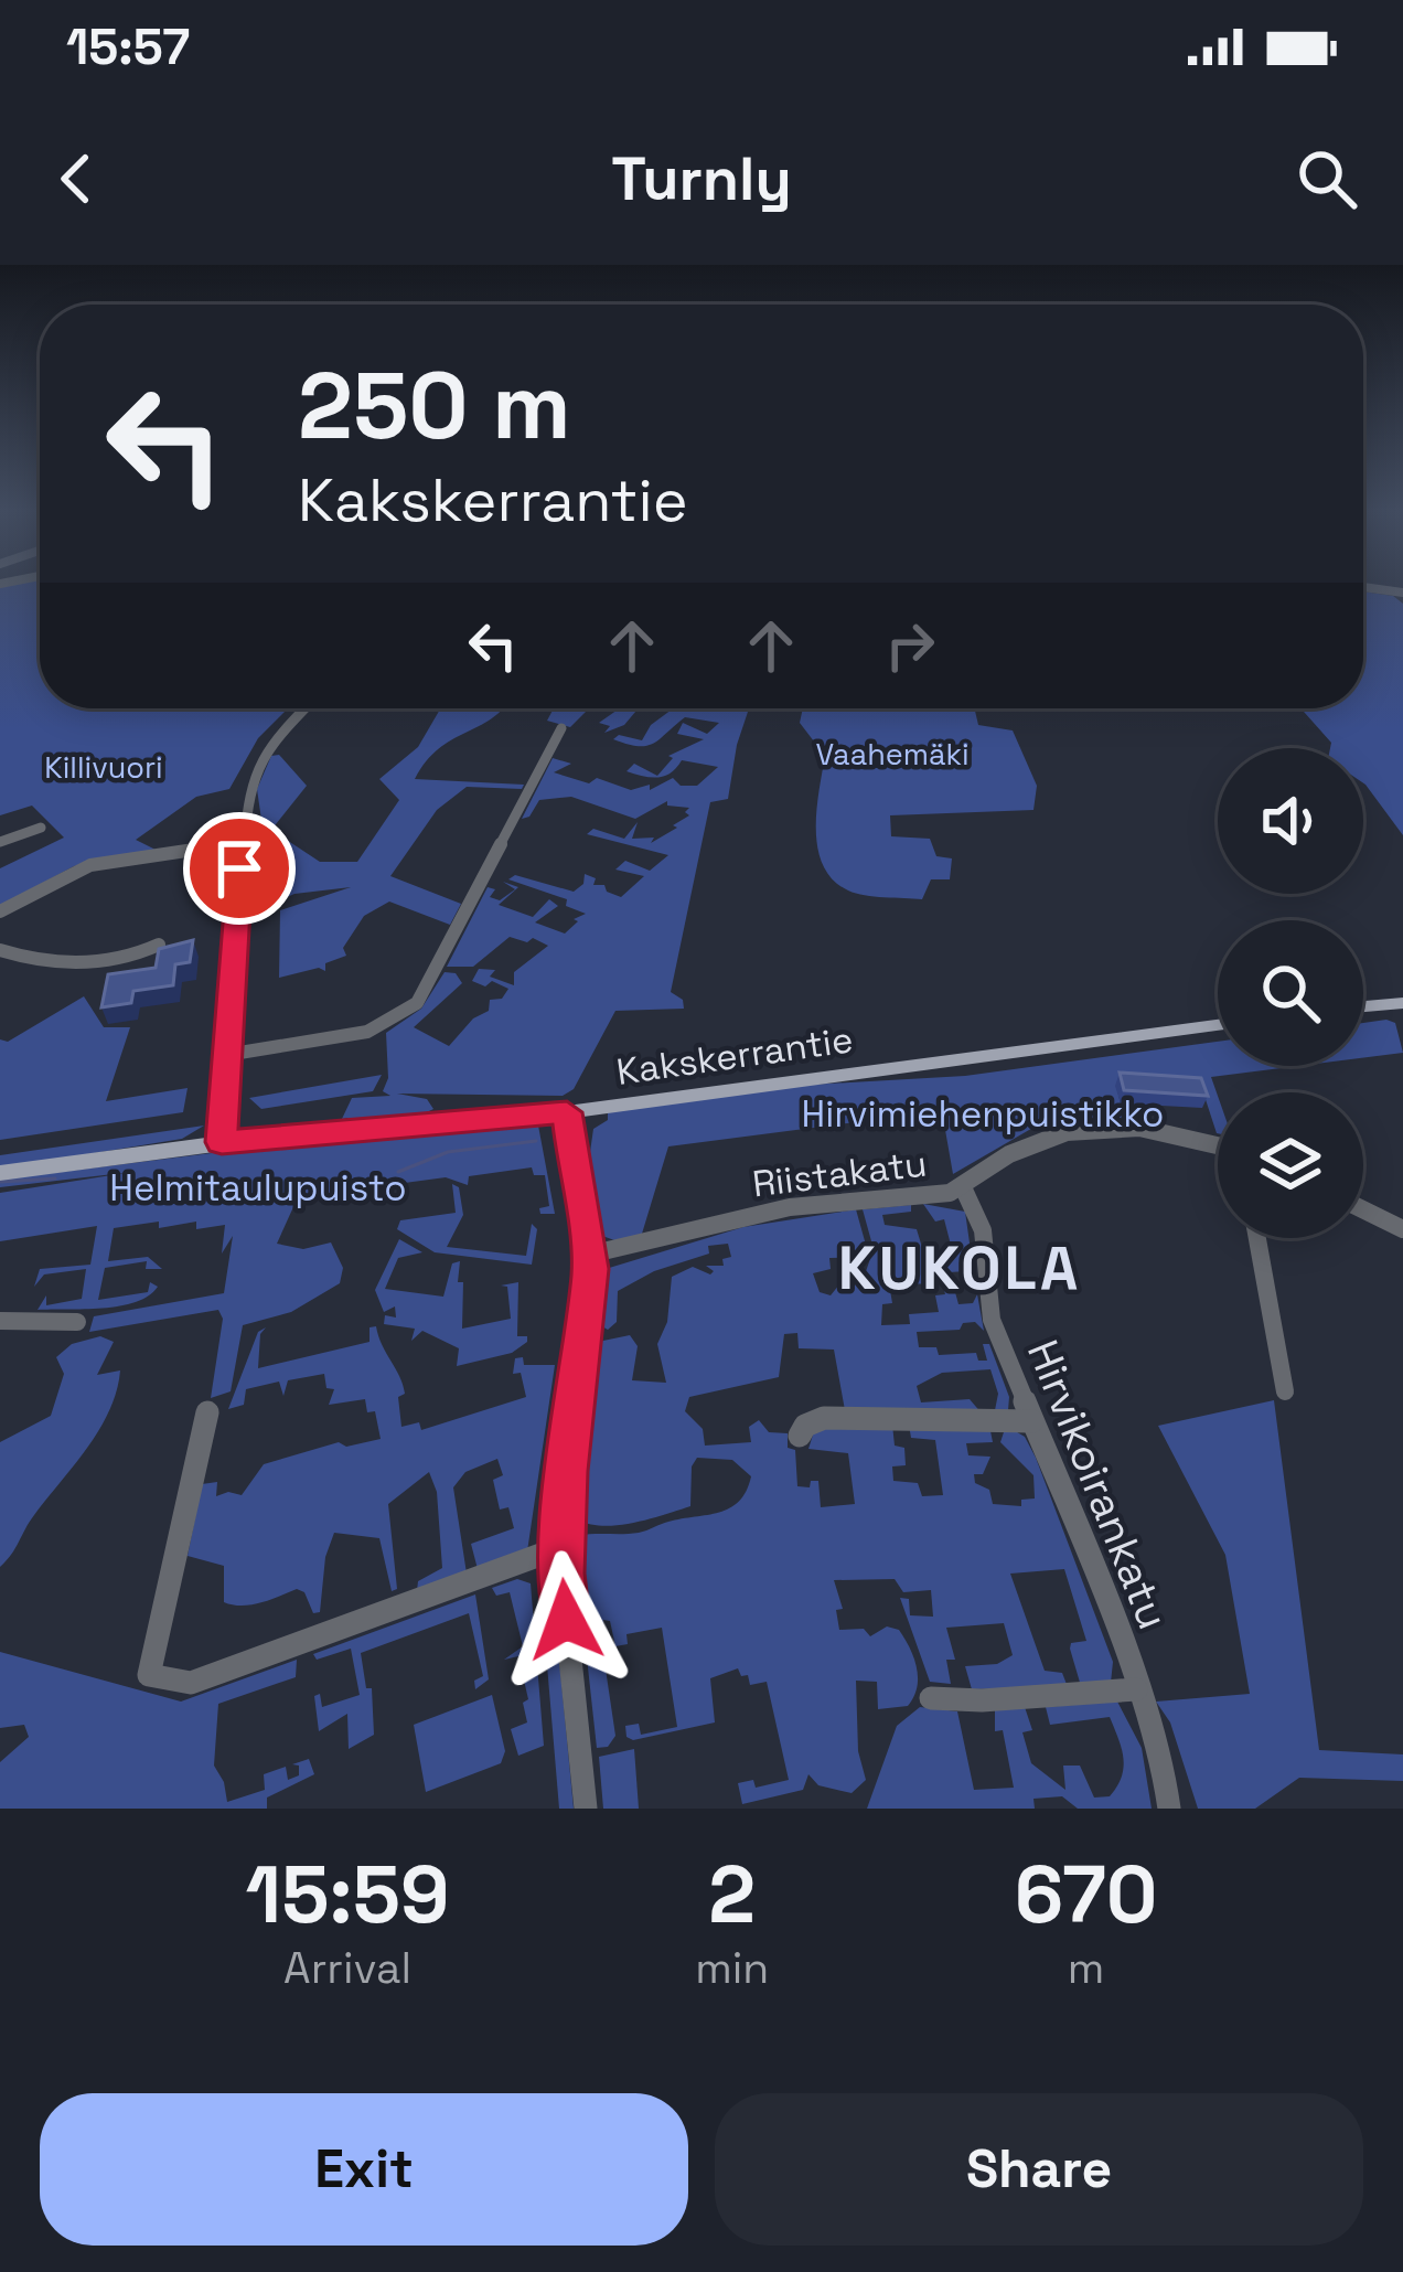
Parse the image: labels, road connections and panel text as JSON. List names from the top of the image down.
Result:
{
  "streets": {
    "main road": ["Kakskerrantie"],
    "street": ["Riistakatu", "Hirvikoirankatu"]
  },
  "crossings": [
    ["Riistakatu", "Hirvikoirankatu"]
  ],
  "districts": ["KUKOLA"],
  "parks": [
    "Vaahemäki",
    "Killivuori",
    "Hirvimiehenpuistikko",
    "Helmitaulupuisto"
  ],
  "page": {
    "status": "15:57",
    "header": "Turnly",
    "turn": ["250 m", "Kakskerrantie"],
    "eta": [
      "15:59",
      "Arrival",
      "2",
      "min",
      "670",
      "m"
    ],
    "buttons": ["Exit", "Share"]
  }
}
